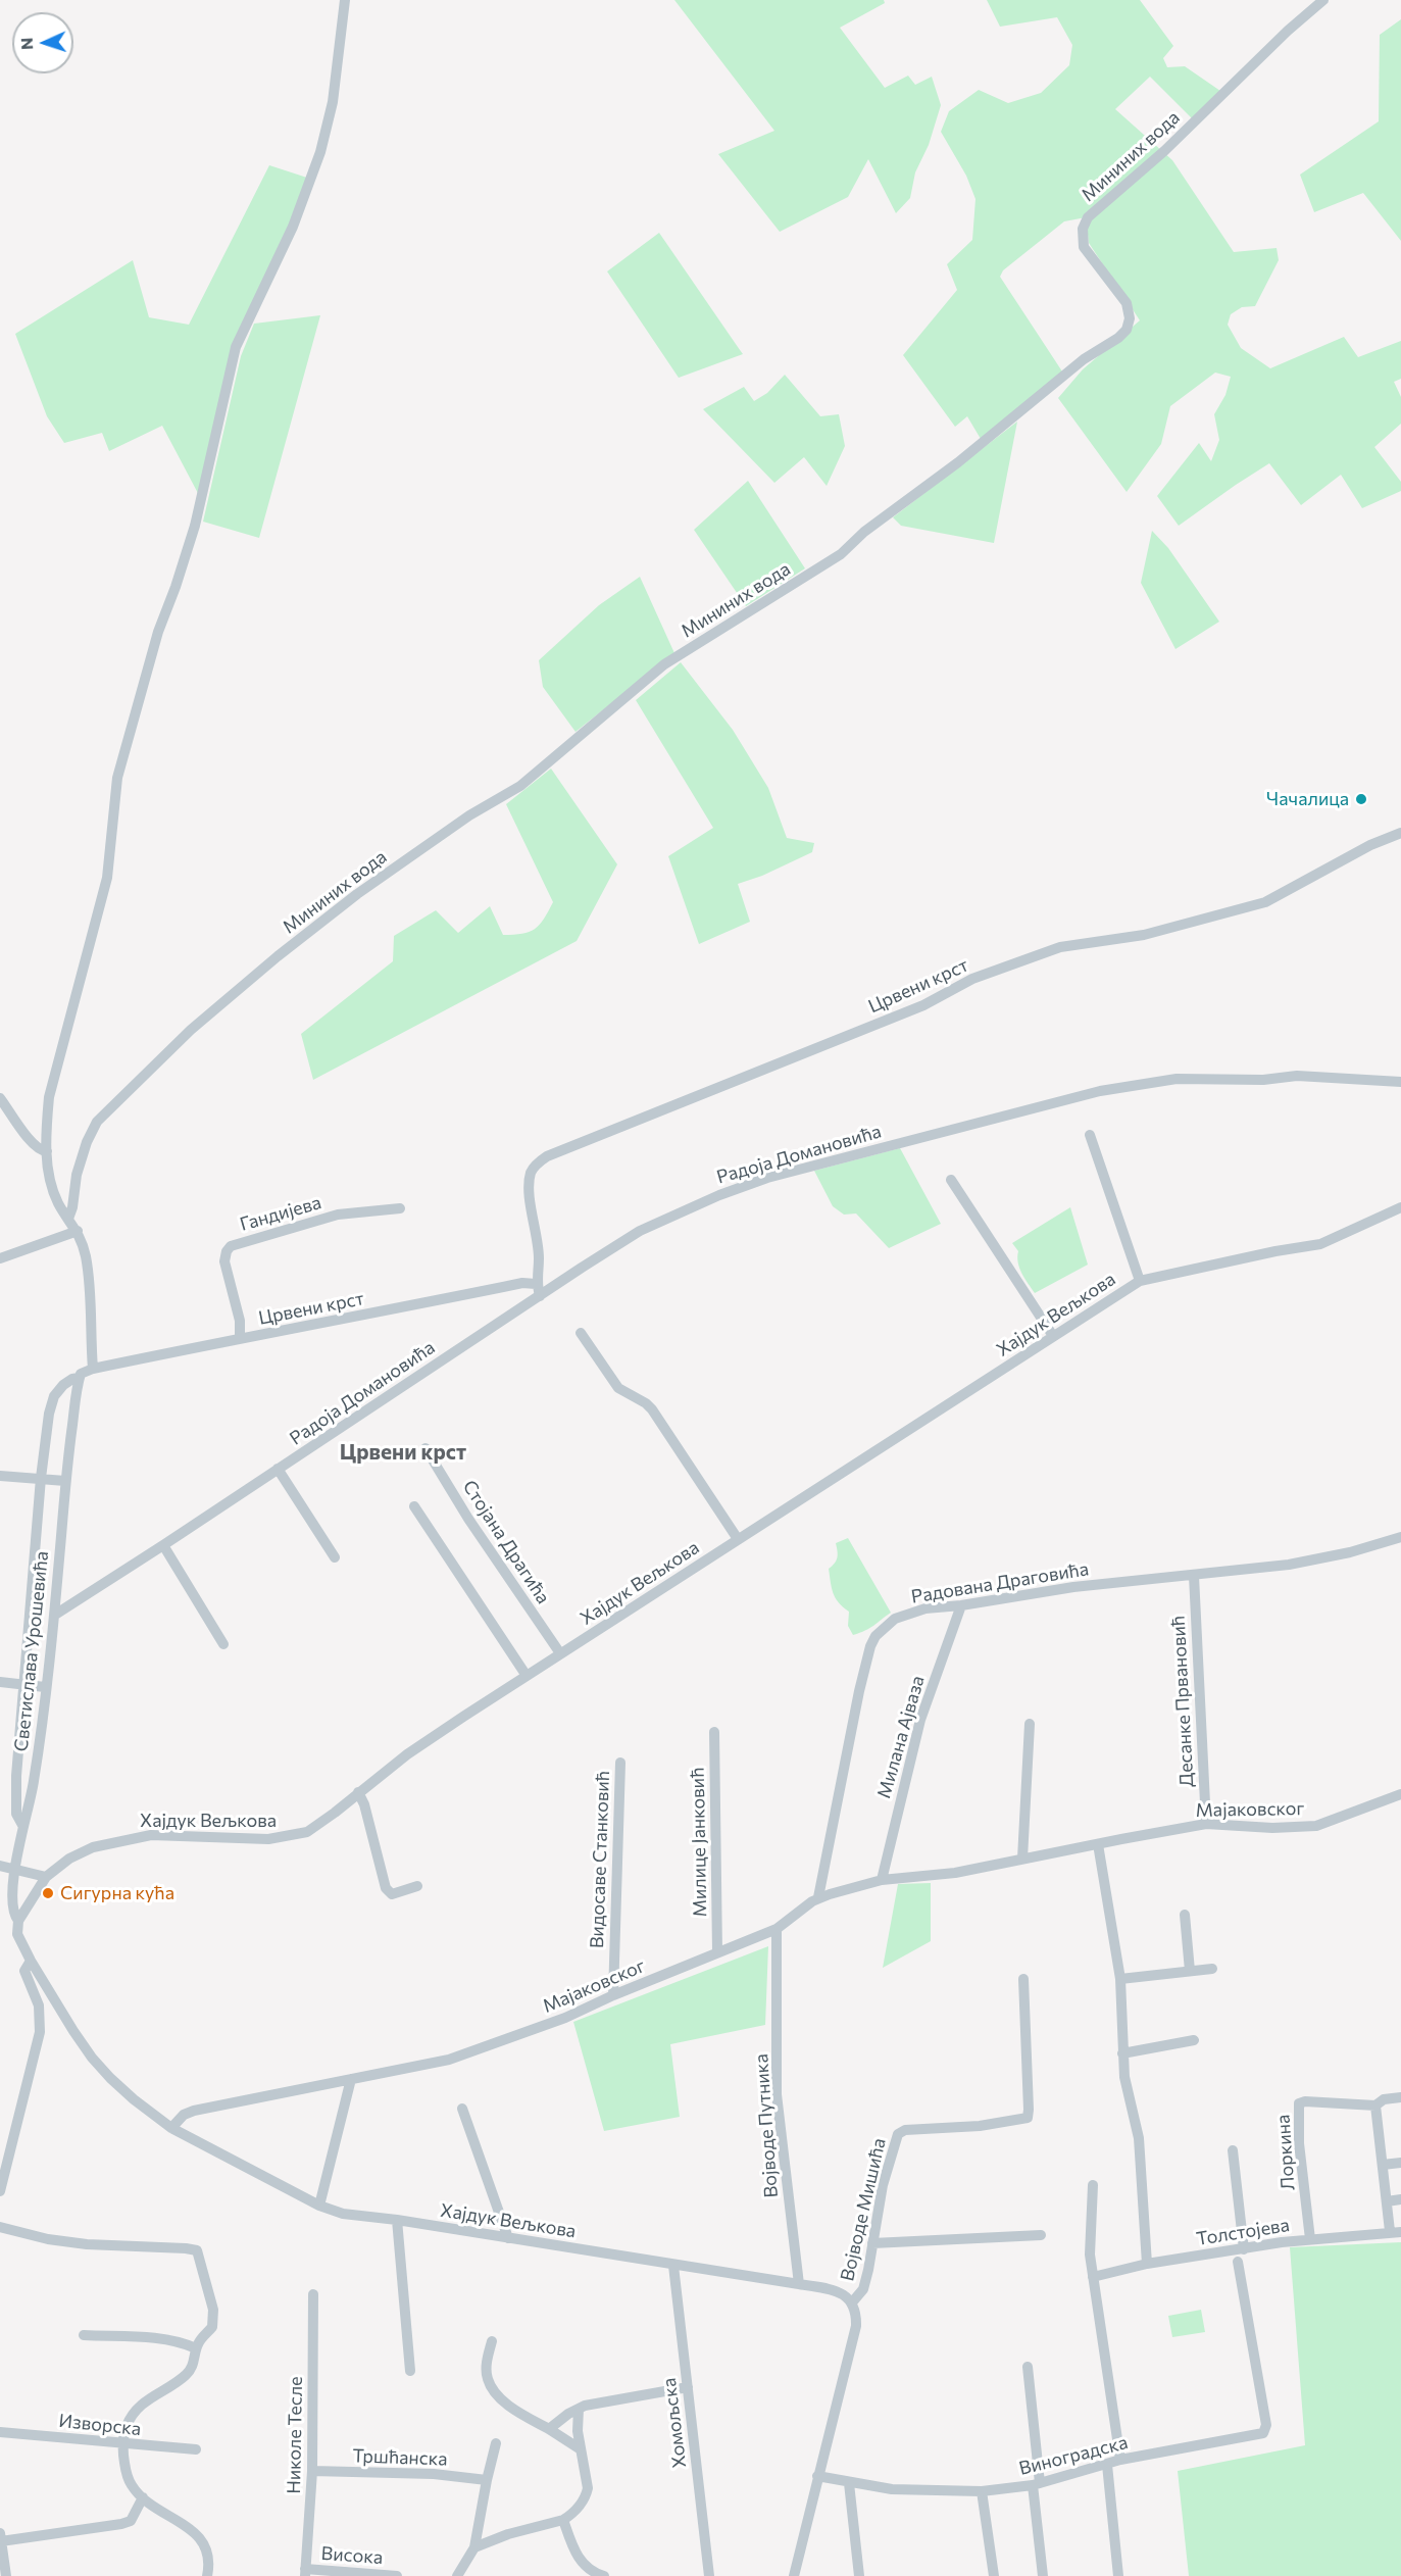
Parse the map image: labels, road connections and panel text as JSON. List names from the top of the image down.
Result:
{
  "streets": {
    "street": [
      "Мининих вода",
      "Црвени крст",
      "Радоја Домановића",
      "Гандијева",
      "Хајдук Вељкова",
      "Стојана Драгића",
      "Радована Драговића",
      "Светислава Урошевића",
      "Десанке Првановић",
      "Милана Ајваза",
      "Мајаковског",
      "Милице Јанковић",
      "Видосаве Станковић",
      "Војводе Путника",
      "Лоркина",
      "Војводе Мишића",
      "Толстојева",
      "Хомољска",
      "Изворска",
      "Николе Тесле",
      "Виноградска",
      "Тршћанска",
      "Висока"
    ]
  },
  "crossings": [
    ["Црвени крст", "Радоја Домановића"],
    ["Црвени крст", "Гандијева"],
    ["Црвени крст", "Светислава Урошевића"],
    ["Радоја Домановића", "Светислава Урошевића"],
    ["Хајдук Вељкова", "Стојана Драгића"],
    ["Хајдук Вељкова", "Светислава Урошевића"],
    ["Хајдук Вељкова", "Мајаковског"],
    ["Хајдук Вељкова", "Војводе Путника"],
    ["Хајдук Вељкова", "Војводе Мишића"],
    ["Хајдук Вељкова", "Хомољска"],
    ["Радована Драговића", "Десанке Првановић"],
    ["Радована Драговића", "Милана Ајваза"],
    ["Радована Драговића", "Мајаковског"],
    ["Десанке Првановић", "Мајаковског"],
    ["Милана Ајваза", "Мајаковског"],
    ["Мајаковског", "Милице Јанковић"],
    ["Мајаковског", "Видосаве Станковић"],
    ["Мајаковског", "Војводе Путника"],
    ["Лоркина", "Толстојева"],
    ["Николе Тесле", "Тршћанска"],
    ["Николе Тесле", "Висока"]
  ],
  "districts": ["Црвени крст"],
  "places": ["Чачалица", "Сигурна кућа"],
  "north": "left"
}
